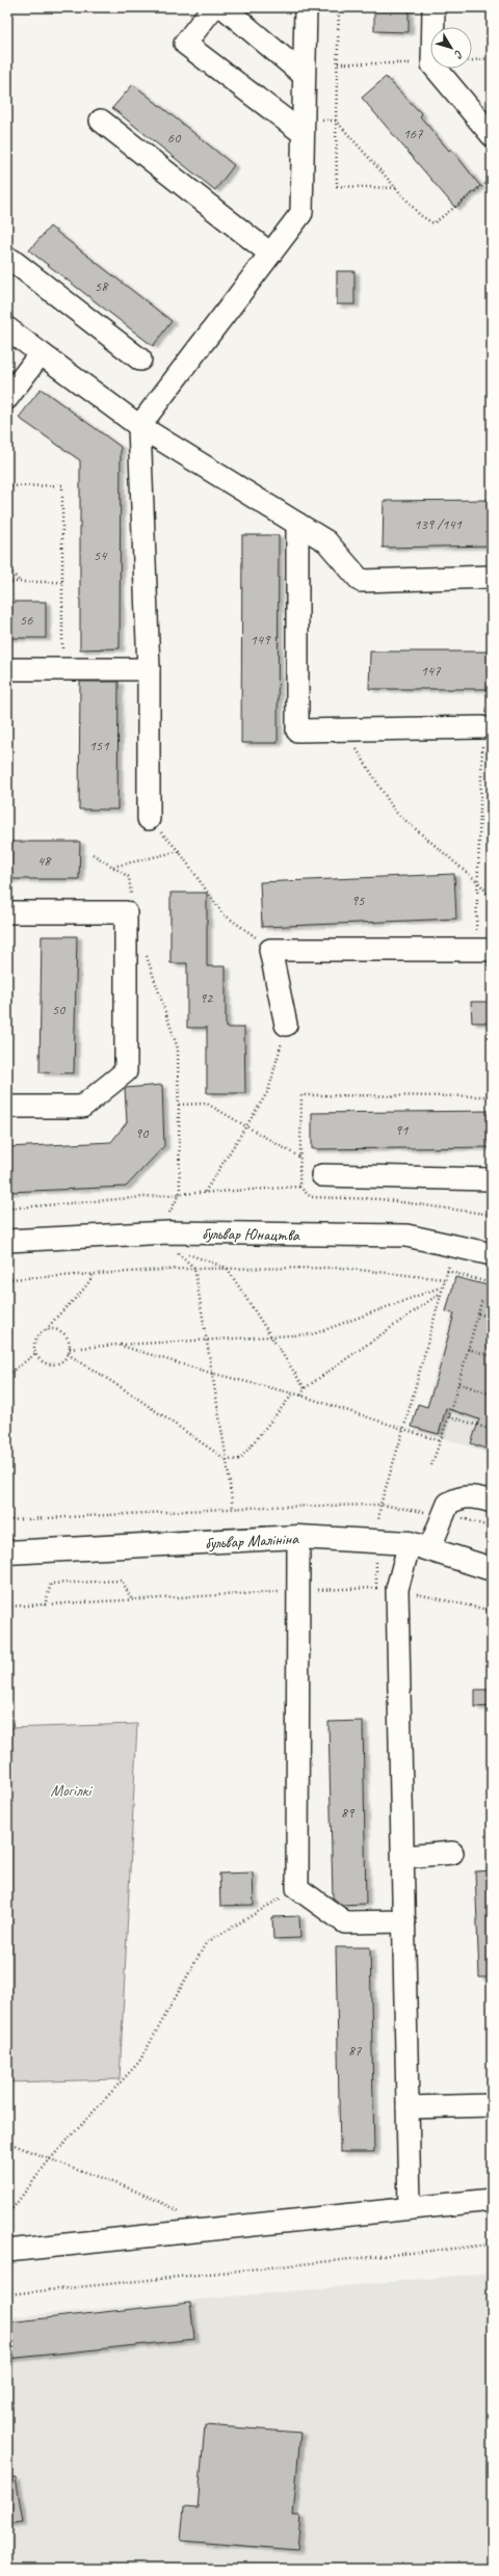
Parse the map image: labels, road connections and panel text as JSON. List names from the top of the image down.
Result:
{
  "streets": {
    "main road": ["бульвар Малініна"],
    "street": ["бульвар Юнацтва"]
  },
  "parks": ["Могілкі"],
  "house_numbers": [
    "167",
    "60",
    "58",
    "139 /141",
    "54",
    "56",
    "149",
    "147",
    "151",
    "48",
    "95",
    "92",
    "50",
    "91",
    "90",
    "89",
    "87"
  ],
  "north": "bottom right"
}
